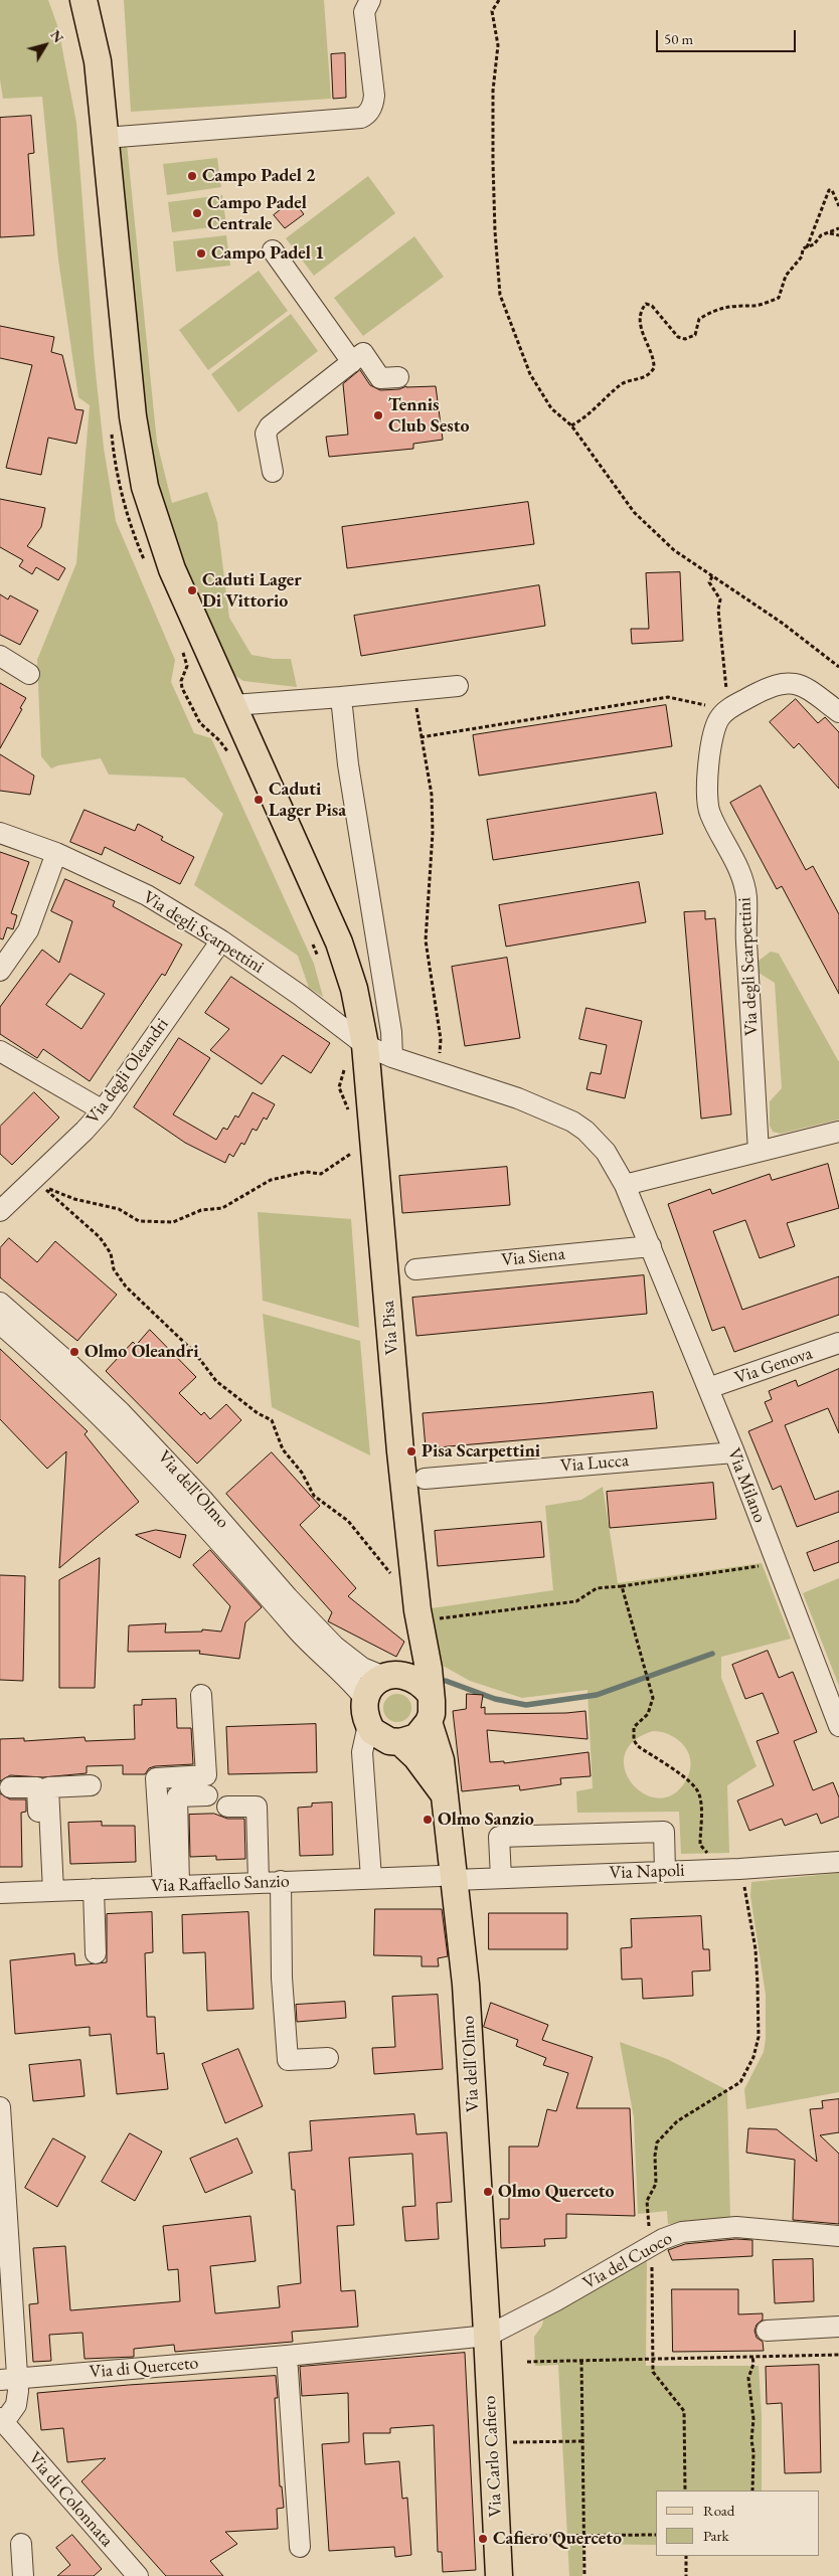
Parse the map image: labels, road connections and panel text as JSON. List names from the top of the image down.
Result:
{
  "streets": {
    "main road": ["Via Pisa", "Via dell'Olmo", "Via Carlo Cafiero"],
    "street": [
      "Via degli Scarpettini",
      "Via degli Oleandri",
      "Via Siena",
      "Via Genova",
      "Via Lucca",
      "Via Milano",
      "Via Napoli",
      "Via Raffaello Sanzio",
      "Via del Cuoco",
      "Via di Querceto",
      "Via di Colonnata"
    ]
  },
  "crossings": [
    ["Via degli Scarpettini", "Via degli Oleandri"],
    ["Via degli Scarpettini", "Via Siena"],
    ["Via degli Scarpettini", "Via Pisa"],
    ["Via degli Scarpettini", "Via Milano"],
    ["Via Siena", "Via Milano"],
    ["Via Pisa", "Via dell'Olmo"],
    ["Via Genova", "Via Milano"],
    ["Via Lucca", "Via Milano"],
    ["Via dell'Olmo", "Via Napoli"],
    ["Via dell'Olmo", "Via Raffaello Sanzio"],
    ["Via dell'Olmo", "Via del Cuoco"],
    ["Via dell'Olmo", "Via di Querceto"],
    ["Via dell'Olmo", "Via Carlo Cafiero"],
    ["Via Napoli", "Via Raffaello Sanzio"],
    ["Via del Cuoco", "Via di Querceto"],
    ["Via del Cuoco", "Via Carlo Cafiero"],
    ["Via di Querceto", "Via Carlo Cafiero"],
    ["Via di Querceto", "Via di Colonnata"]
  ],
  "places": [
    "Campo Padel 2",
    "Campo Padel Centrale",
    "Campo Padel 1",
    "Tennis Club Sesto",
    "Caduti Lager Di Vittorio",
    "Caduti Lager Pisa",
    "Olmo Oleandri",
    "Pisa Scarpettini",
    "Olmo Sanzio",
    "Olmo Querceto",
    "Cafiero Querceto"
  ],
  "legend": ["Road", "Park"],
  "scale_bar": "50 m",
  "north": "top right"
}
